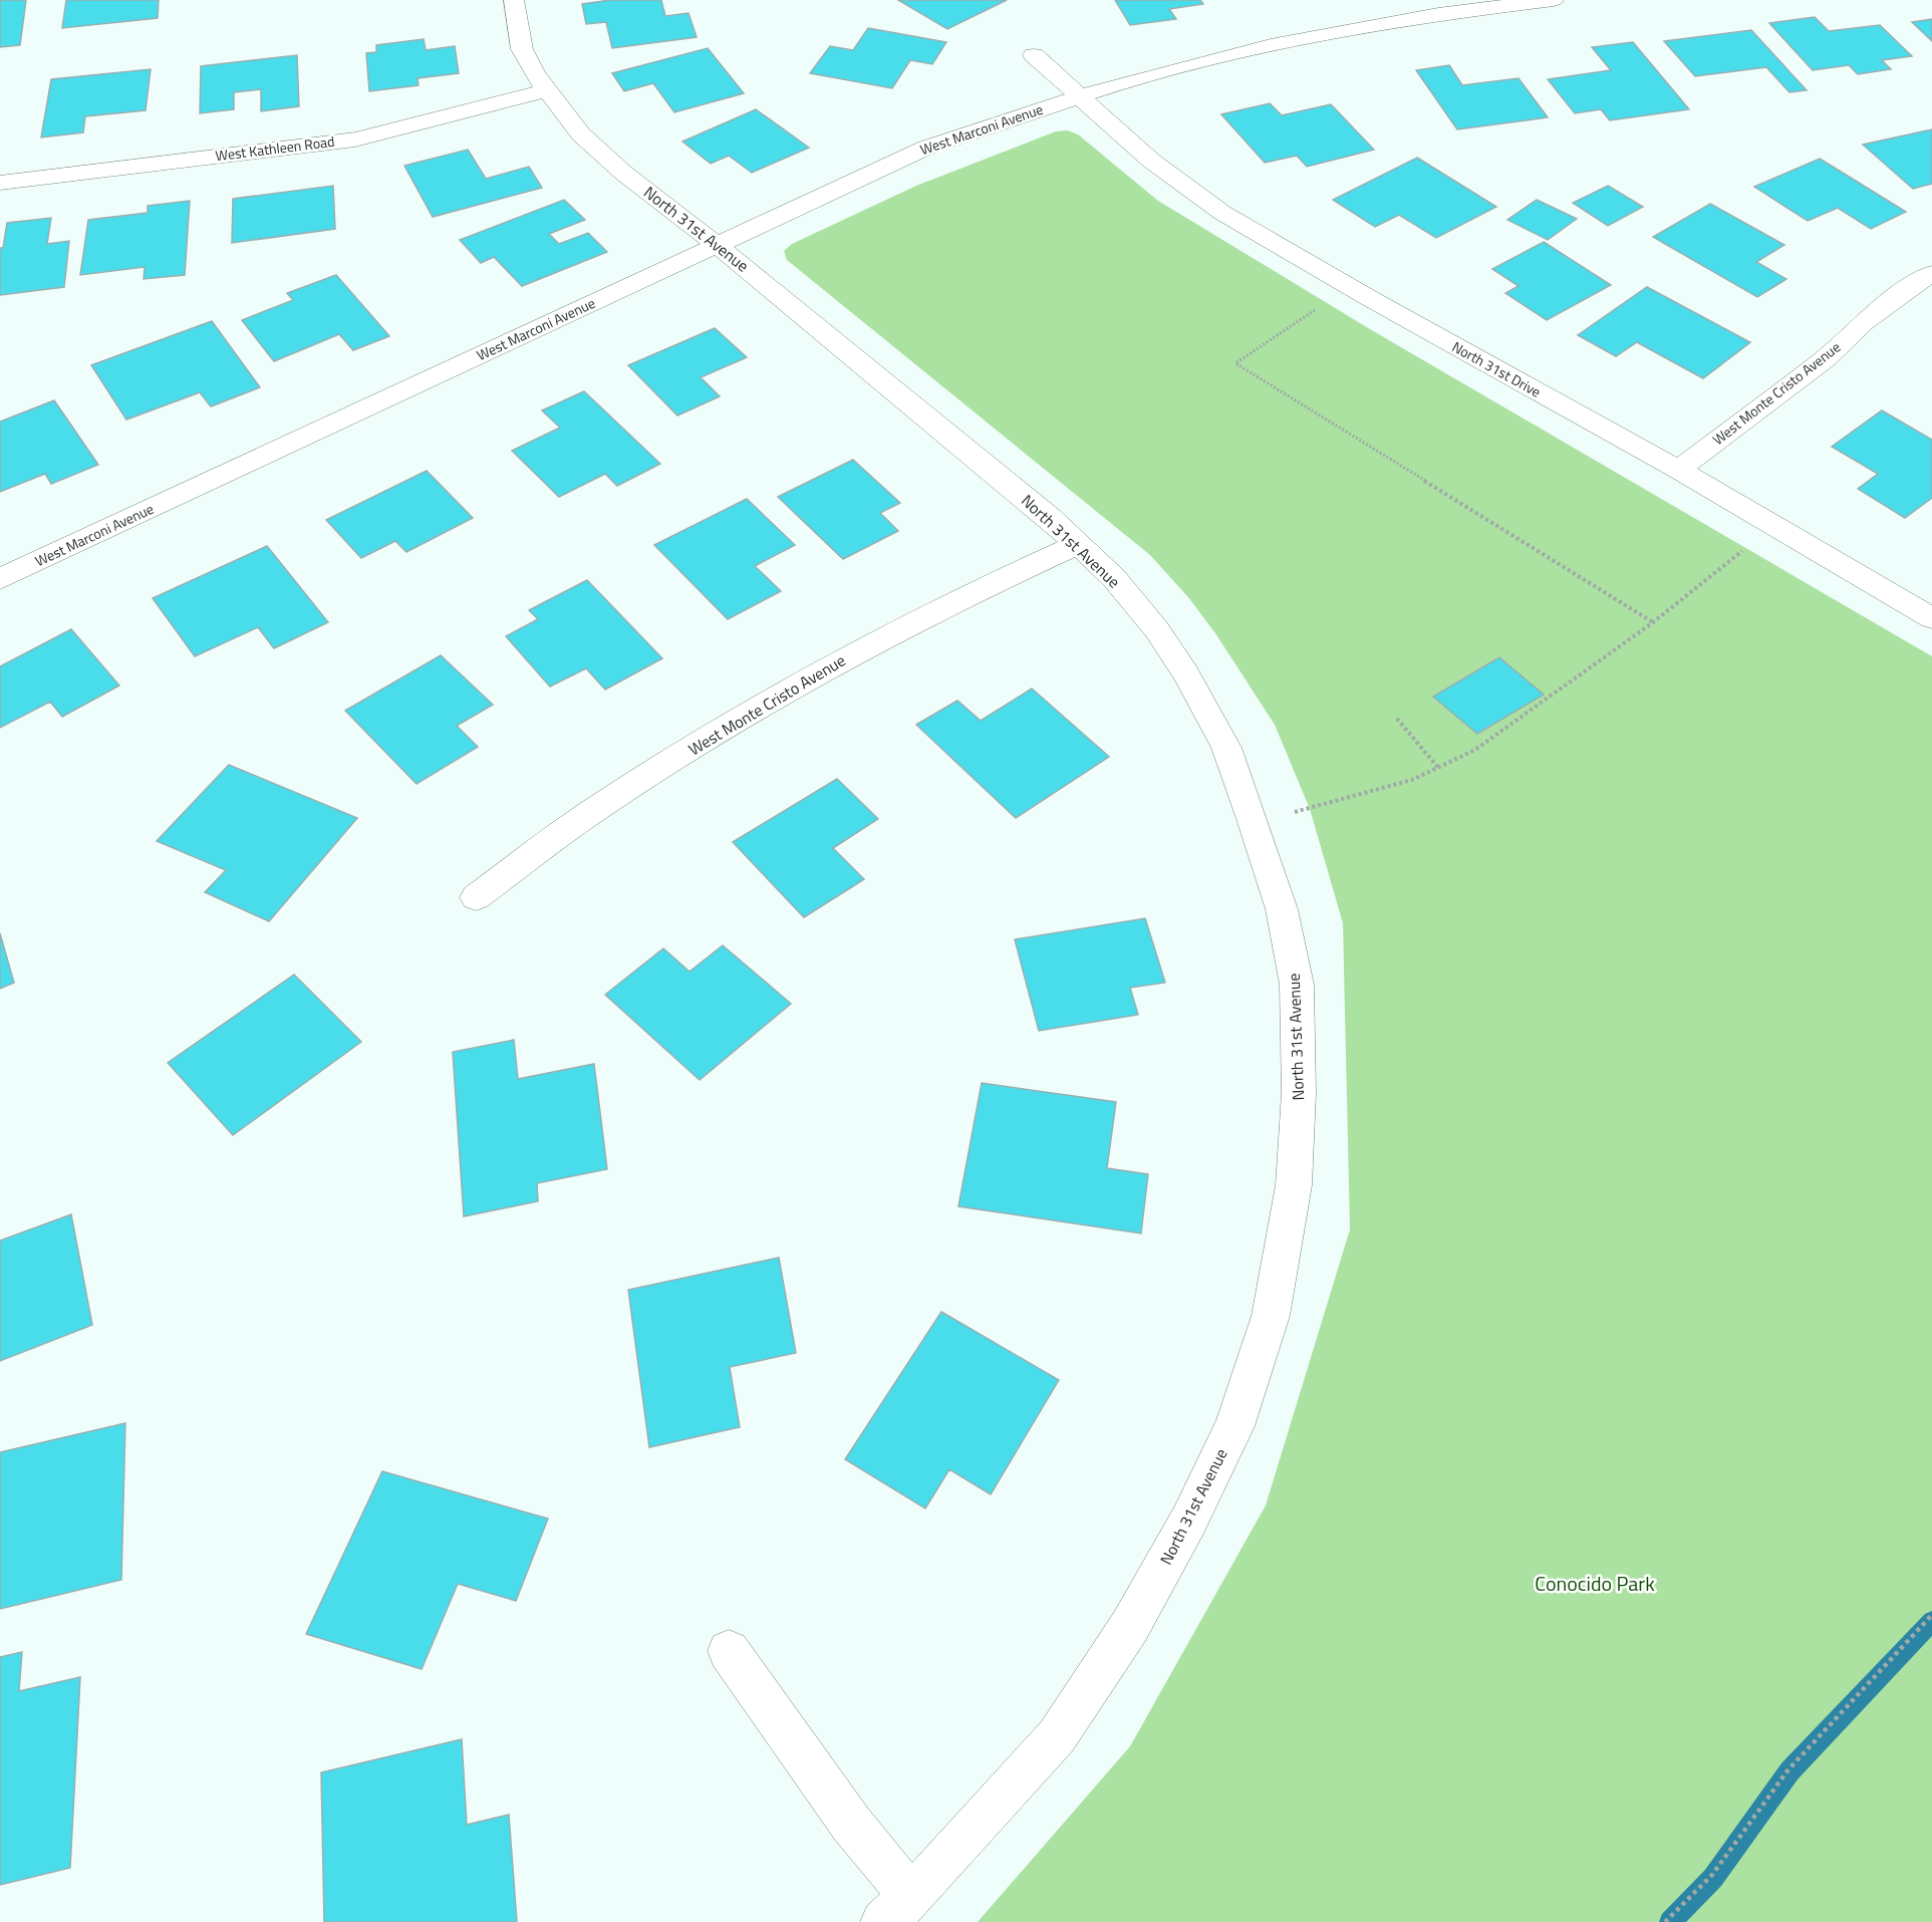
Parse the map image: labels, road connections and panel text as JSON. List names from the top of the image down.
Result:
{
  "streets": {
    "street": [
      "West Marconi Avenue",
      "West Kathleen Road",
      "North 31st Avenue",
      "North 31st Drive",
      "West Monte Cristo Avenue"
    ]
  },
  "crossings": [
    ["West Marconi Avenue", "North 31st Avenue"],
    ["West Marconi Avenue", "North 31st Drive"],
    ["West Kathleen Road", "North 31st Avenue"],
    ["North 31st Avenue", "West Monte Cristo Avenue"],
    ["North 31st Drive", "West Monte Cristo Avenue"]
  ],
  "parks": ["Conocido Park"]
}
